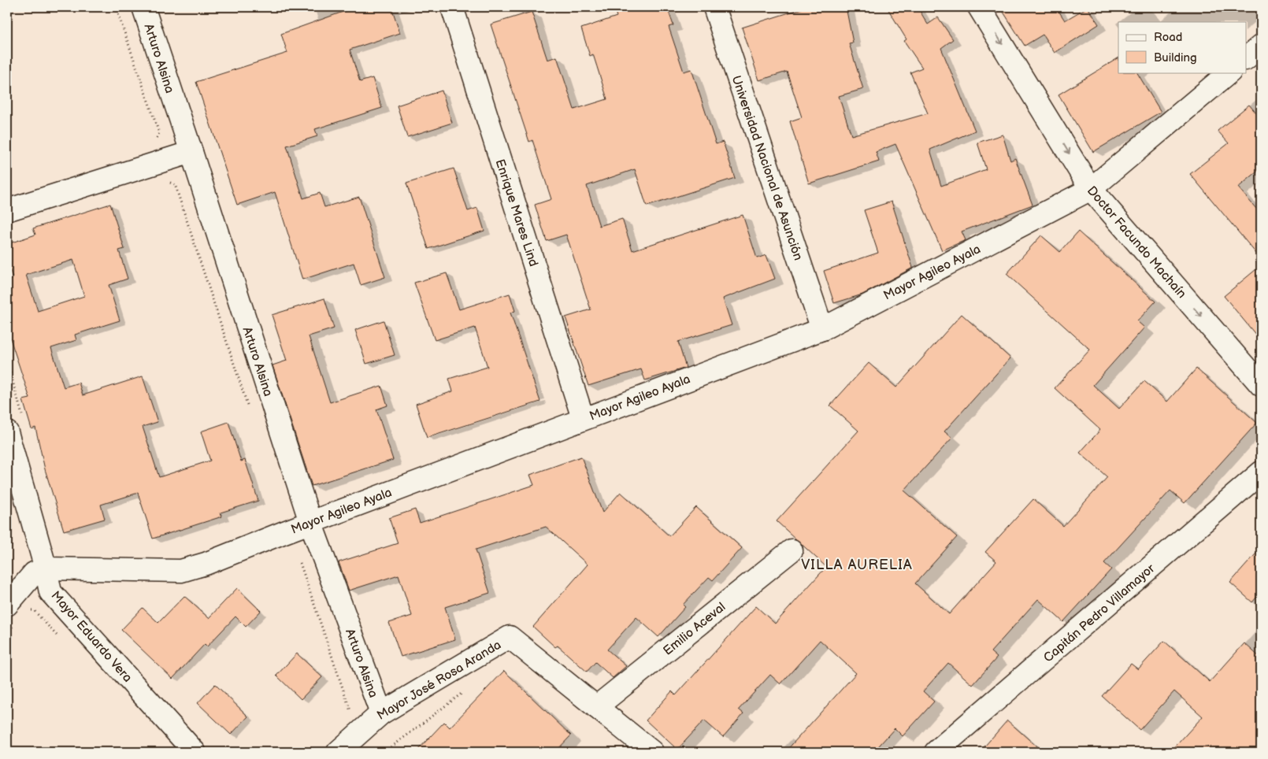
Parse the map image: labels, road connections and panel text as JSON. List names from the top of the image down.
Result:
{
  "streets": {
    "street": [
      "Arturo Alsina",
      "Universidad Nacional de Asunción",
      "Enrique Mares Lind",
      "Doctor Facundo Machaín",
      "Mayor Agileo Ayala",
      "Capitán Pedro Villamayor",
      "Emilio Aceval",
      "Mayor Eduardo Vera",
      "Mayor José Rosa Aranda"
    ]
  },
  "crossings": [
    ["Arturo Alsina", "Mayor Agileo Ayala"],
    ["Arturo Alsina", "Mayor José Rosa Aranda"],
    ["Universidad Nacional de Asunción", "Mayor Agileo Ayala"],
    ["Enrique Mares Lind", "Mayor Agileo Ayala"],
    ["Doctor Facundo Machaín", "Mayor Agileo Ayala"],
    ["Mayor Agileo Ayala", "Mayor Eduardo Vera"],
    ["Emilio Aceval", "Mayor José Rosa Aranda"]
  ],
  "one_way": ["Doctor Facundo Machaín"],
  "districts": ["VILLA AURELIA"],
  "legend": ["Road", "Building"]
}
